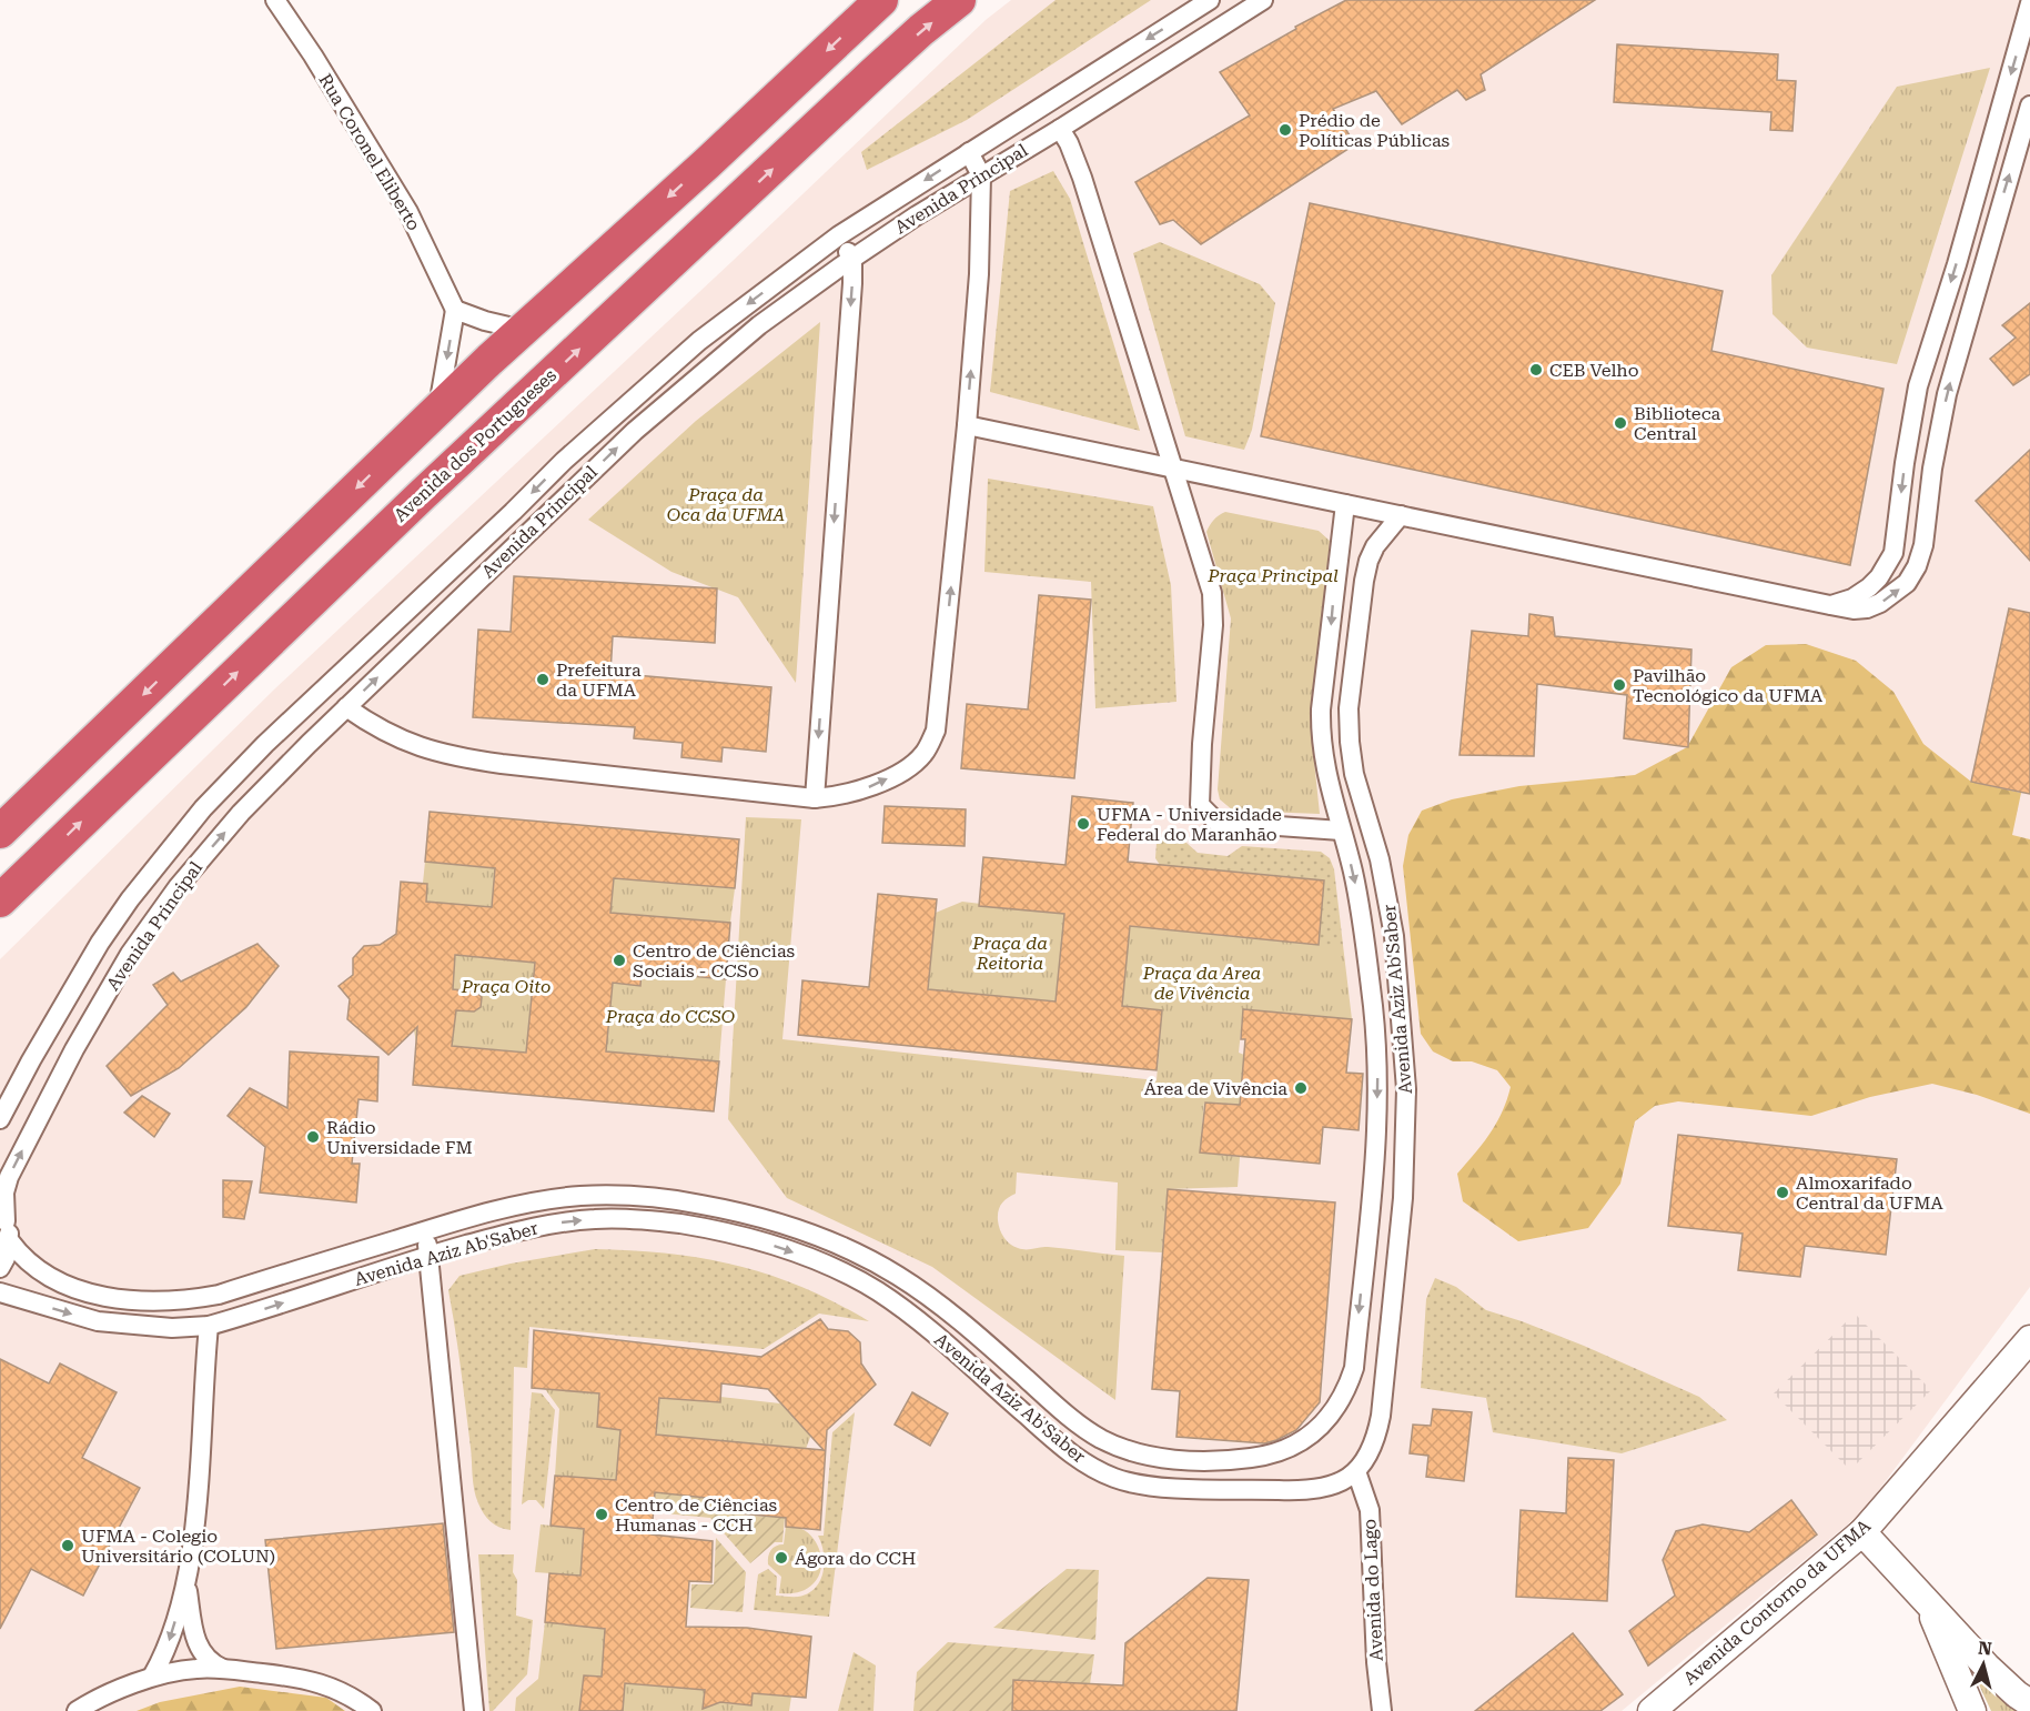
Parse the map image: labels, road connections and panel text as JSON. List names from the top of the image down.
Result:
{
  "streets": {
    "highway": ["Avenida dos Portugueses"],
    "main road": ["Avenida Contorno da UFMA"],
    "street": [
      "Rua Coronel Eliberto",
      "Avenida Principal",
      "Avenida Aziz Ab'Saber",
      "Avenida do Lago"
    ]
  },
  "crossings": [
    ["Avenida Principal", "Avenida Aziz Ab'Saber"],
    ["Avenida Aziz Ab'Saber", "Avenida do Lago"]
  ],
  "parks": [
    "Praça da Oca da UFMA",
    "Praça Principal",
    "Praça da Reitoria",
    "Praça da Area de Vivência",
    "Praça Oito",
    "Praça do CCSO"
  ],
  "places": [
    "Prédio de Políticas Públicas",
    "CEB Velho",
    "Biblioteca Central",
    "Prefeitura da UFMA",
    "Pavilhão Tecnológico da UFMA",
    "UFMA - Universidade Federal do Maranhão",
    "Centro de Ciências Sociais - CCSo",
    "Área de Vivência",
    "Rádio Universidade FM",
    "Almoxarifado Central da UFMA",
    "Centro de Ciências Humanas - CCH",
    "UFMA - Colegio Universitário (COLUN)",
    "Ágora do CCH"
  ],
  "north": "top"
}
